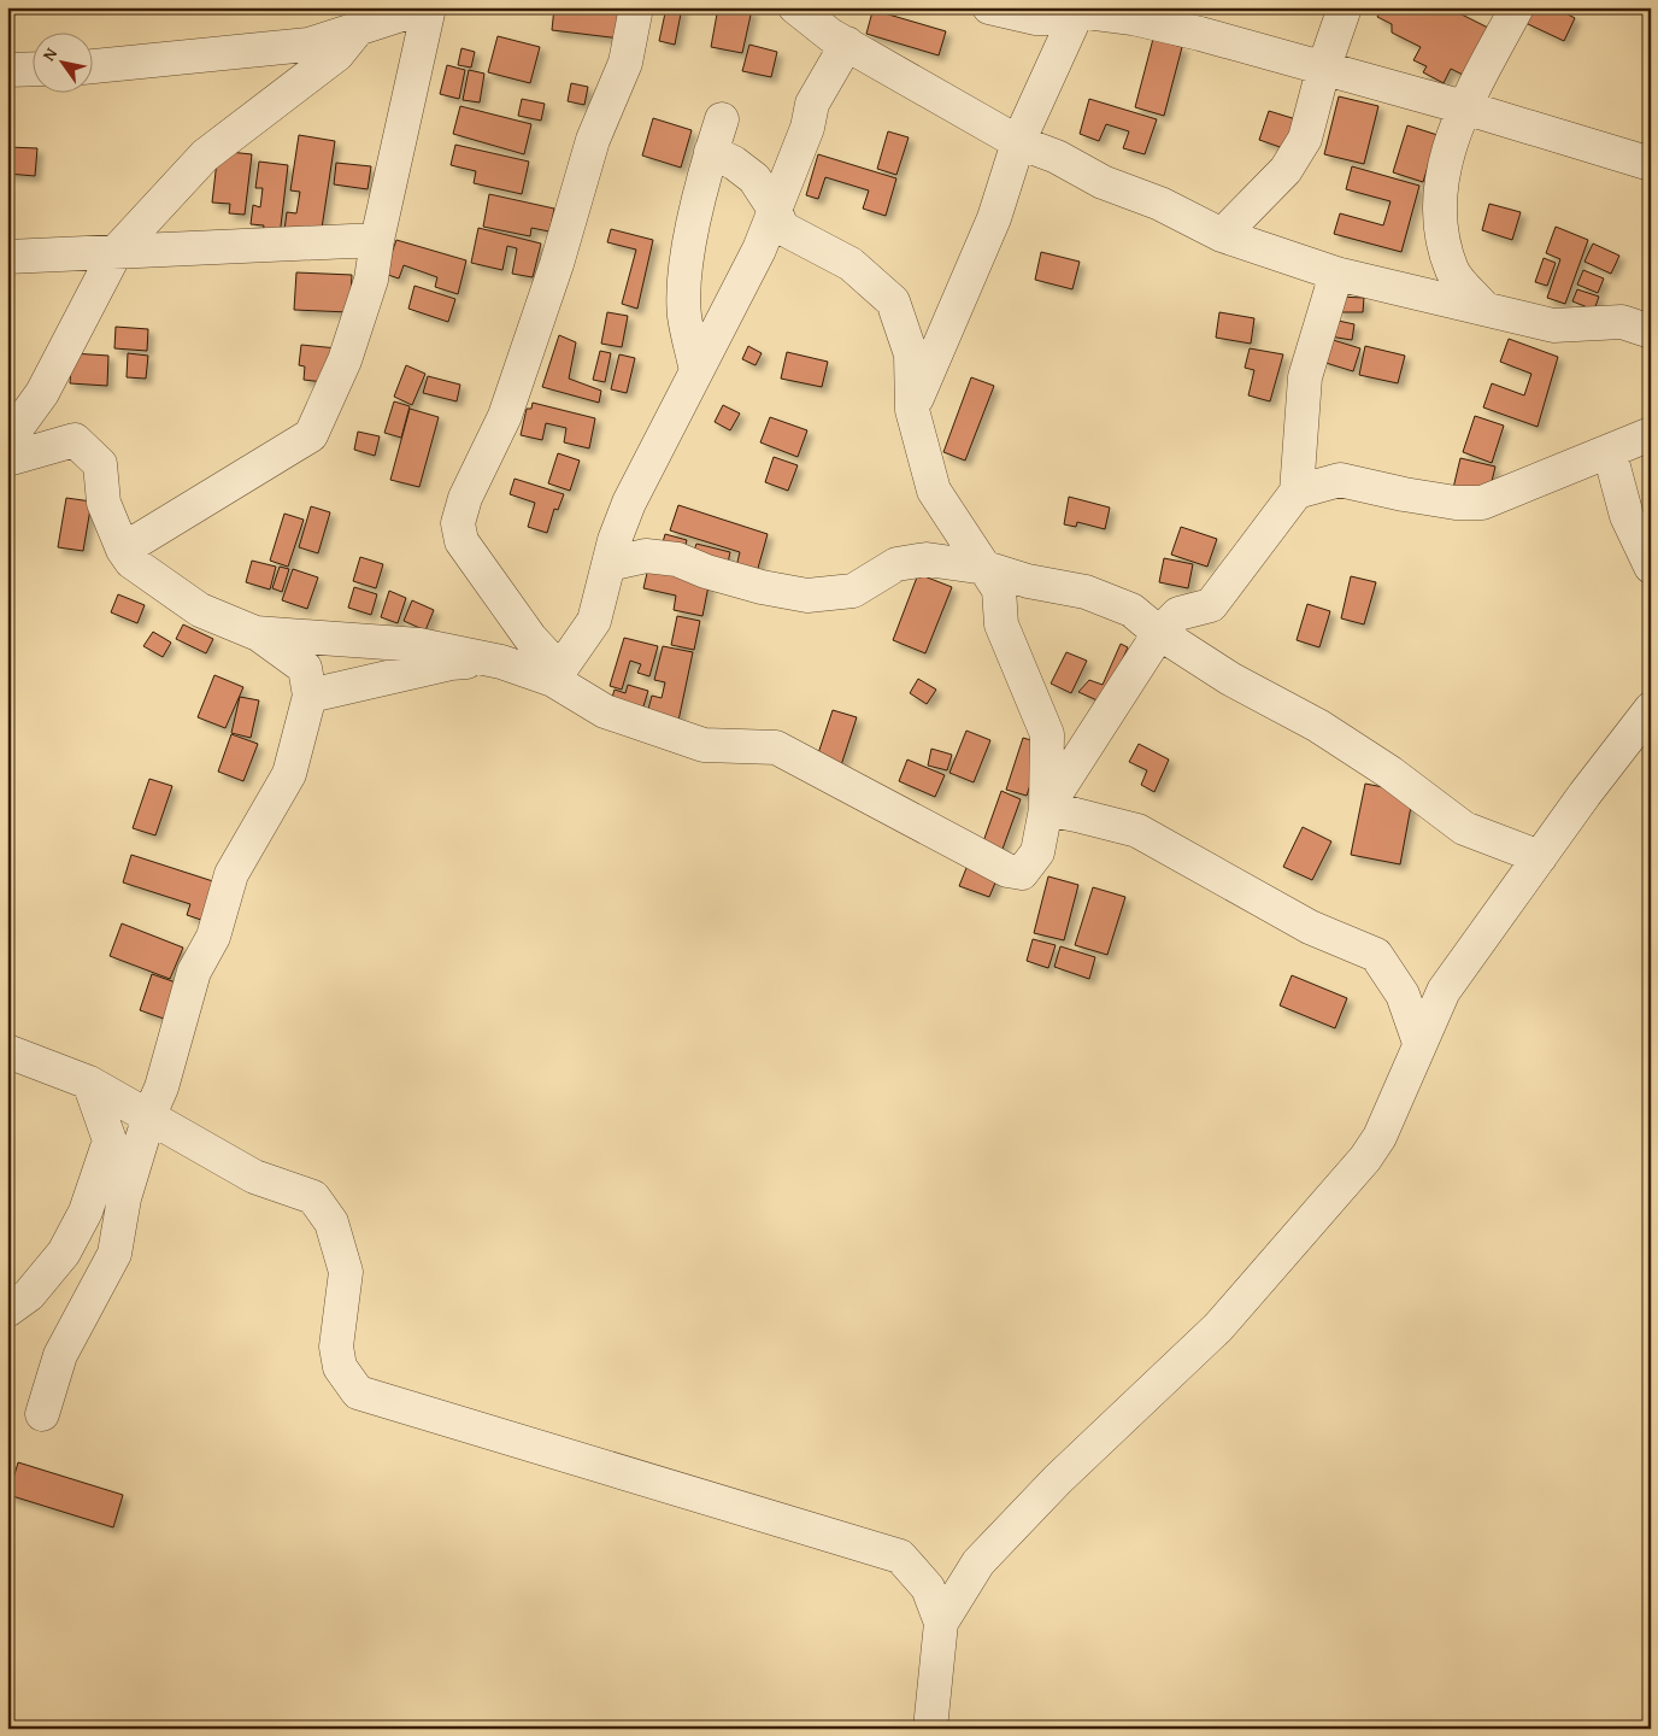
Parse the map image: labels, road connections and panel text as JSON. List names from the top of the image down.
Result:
{
  "north": "top left"
}
